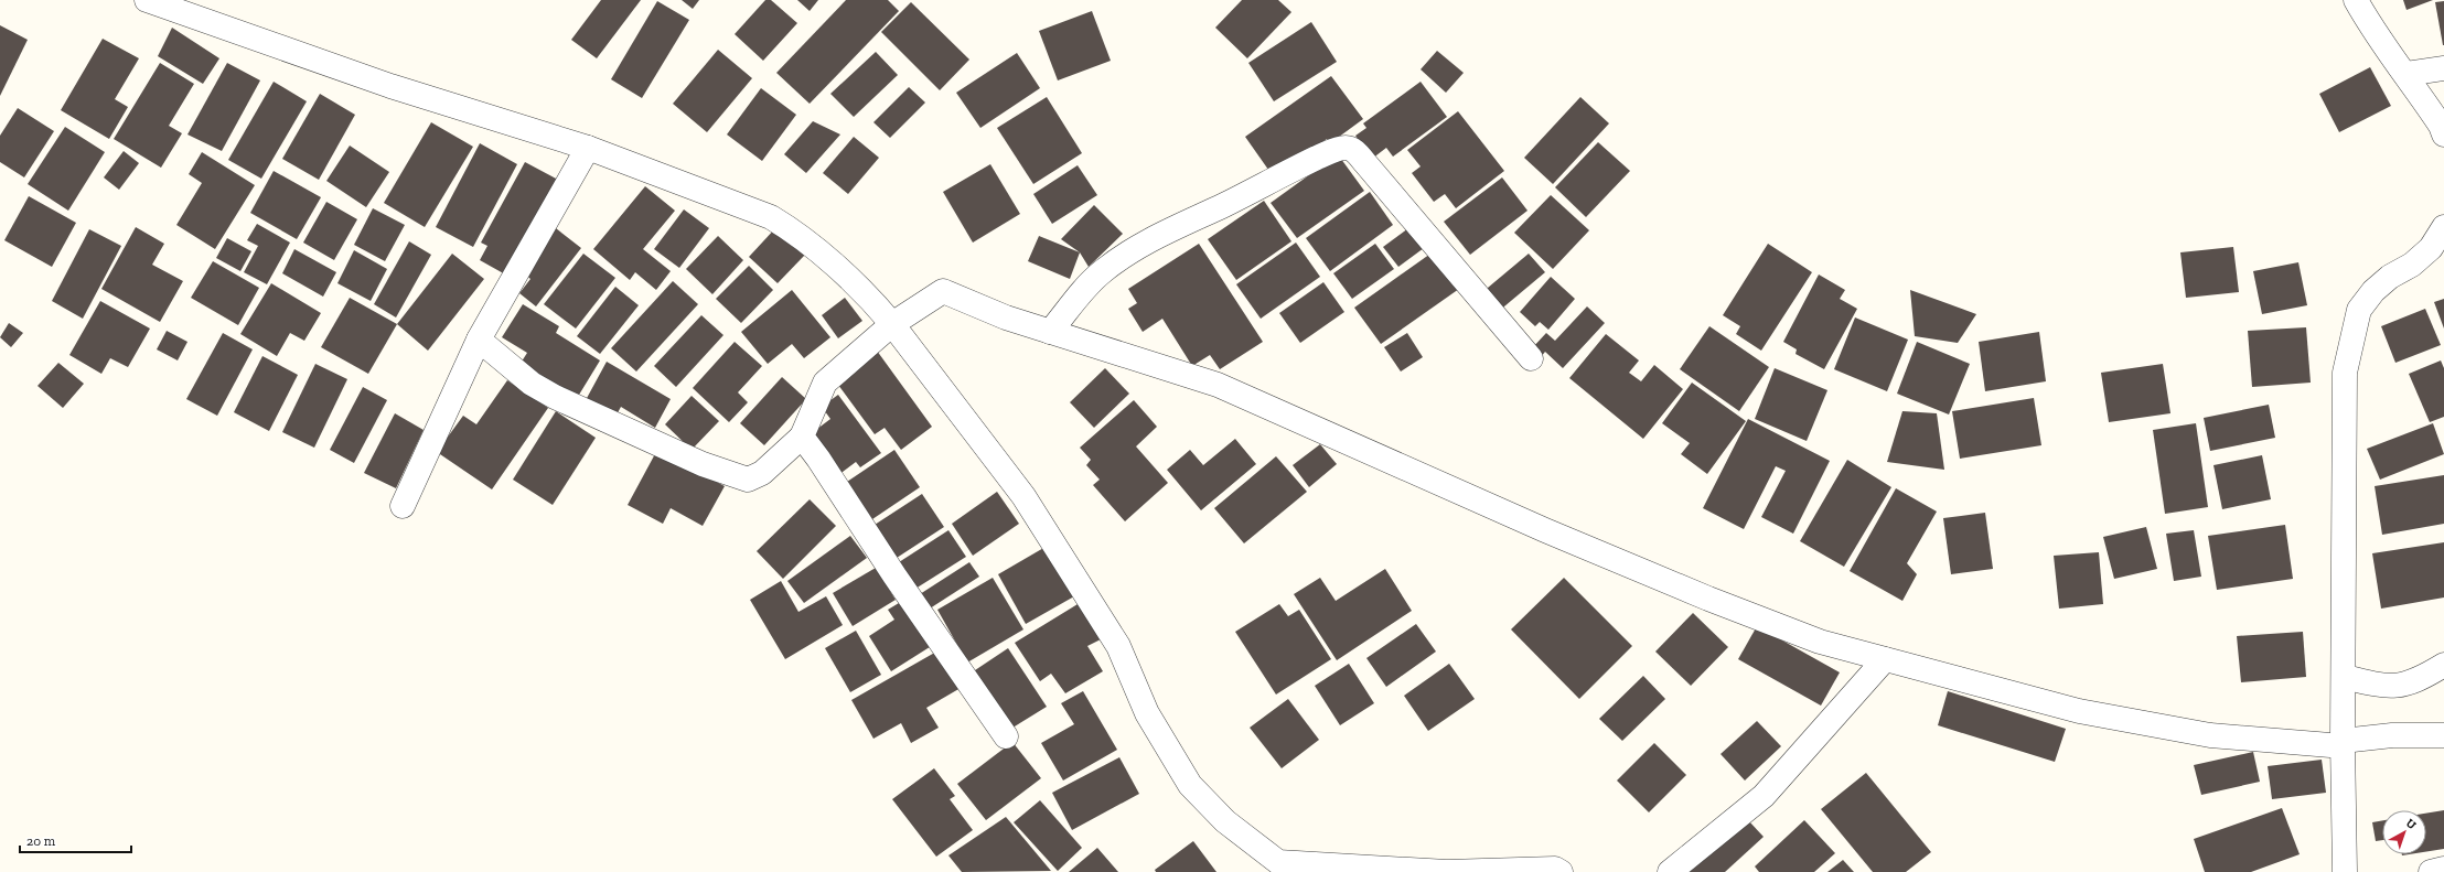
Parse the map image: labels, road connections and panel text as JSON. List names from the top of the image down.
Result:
{
  "scale_bar": "20 m",
  "north": "top right"
}
